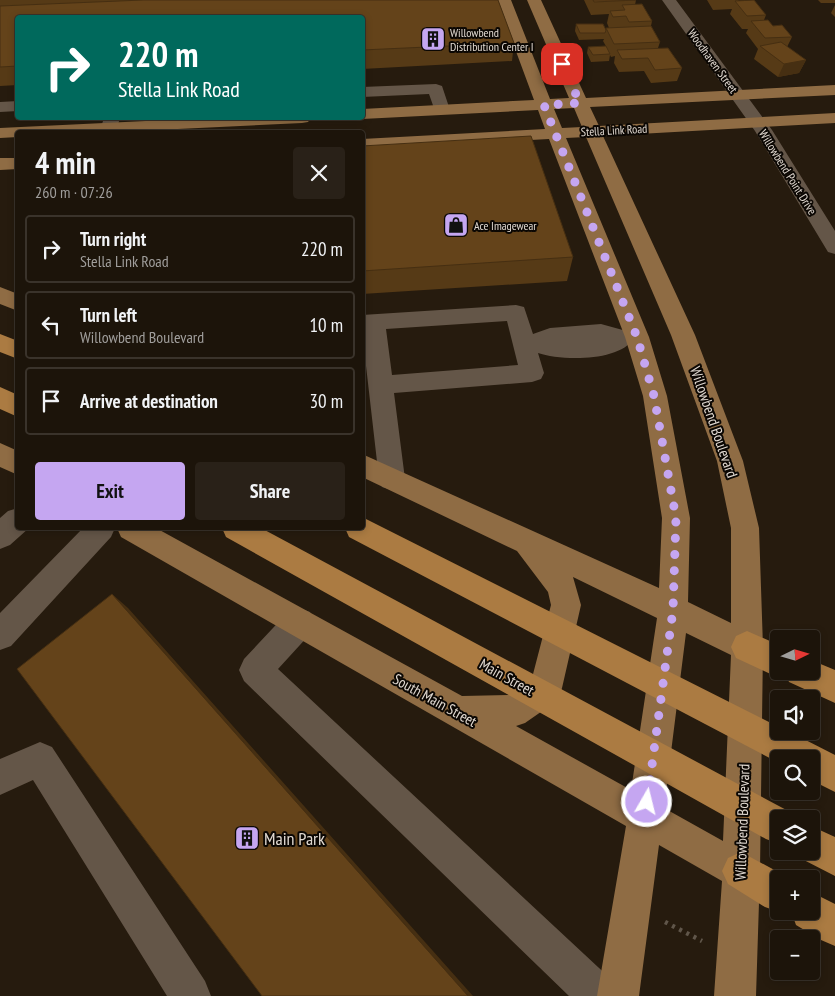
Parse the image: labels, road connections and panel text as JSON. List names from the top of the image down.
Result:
{
  "streets": {
    "highway": ["Main Street"],
    "main road": ["Stella Link Road", "Willowbend Boulevard", "South Main Street"],
    "street": ["Woodhaven Street", "Willowbend Point Drive"]
  },
  "crossings": [
    ["Woodhaven Street", "Stella Link Road"],
    ["Woodhaven Street", "Willowbend Point Drive"],
    ["Stella Link Road", "Willowbend Point Drive"],
    ["Stella Link Road", "Willowbend Boulevard"],
    ["Willowbend Boulevard", "South Main Street"]
  ],
  "places": {
    "building": ["Willowbend Distribution Center I", "Main Park"],
    "shop": ["Ace Imagewear"]
  },
  "north": "right",
  "page": {
    "turn": ["220 m", "Stella Link Road"],
    "heading": ["4 min", "260 m · 07:26"],
    "list": [
      {
        "name": "Turn right",
        "note": "Stella Link Road",
        "value": "220 m"
      },
      {
        "name": "Turn left",
        "note": "Willowbend Boulevard",
        "value": "10 m"
      },
      {
        "name": "Arrive at destination",
        "value": "30 m"
      }
    ],
    "buttons": ["Exit", "Share"],
    "map_buttons": ["+", "−"]
  }
}
